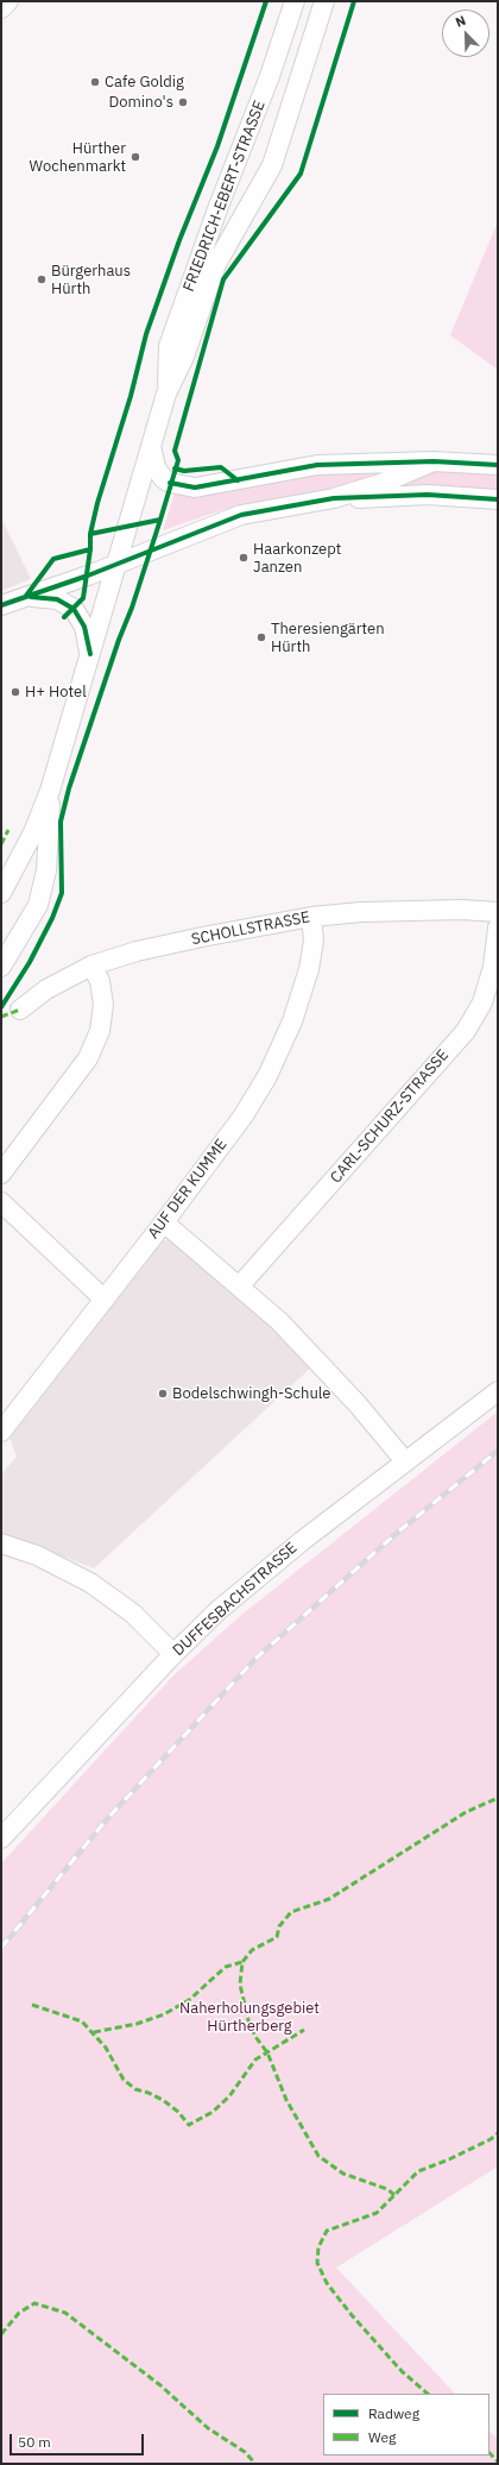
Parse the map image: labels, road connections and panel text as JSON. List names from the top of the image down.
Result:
{
  "streets": {
    "street": [
      "FRIEDRICH-EBERT-STRASSE",
      "SCHOLLSTRASSE",
      "CARL-SCHURZ-STRASSE",
      "AUF DER KUMME",
      "DUFFESBACHSTRASSE"
    ]
  },
  "crossings": [
    ["SCHOLLSTRASSE", "AUF DER KUMME"]
  ],
  "parks": ["Naherholungsgebiet Hürtherberg"],
  "places": [
    "Cafe Goldig",
    "Domino's",
    "Hürther Wochenmarkt",
    "Bürgerhaus Hürth",
    "Haarkonzept Janzen",
    "Theresiengärten Hürth",
    "H+ Hotel",
    "Bodelschwingh-Schule"
  ],
  "legend": ["Radweg", "Weg"],
  "scale_bar": "50 m",
  "north": "top left"
}
